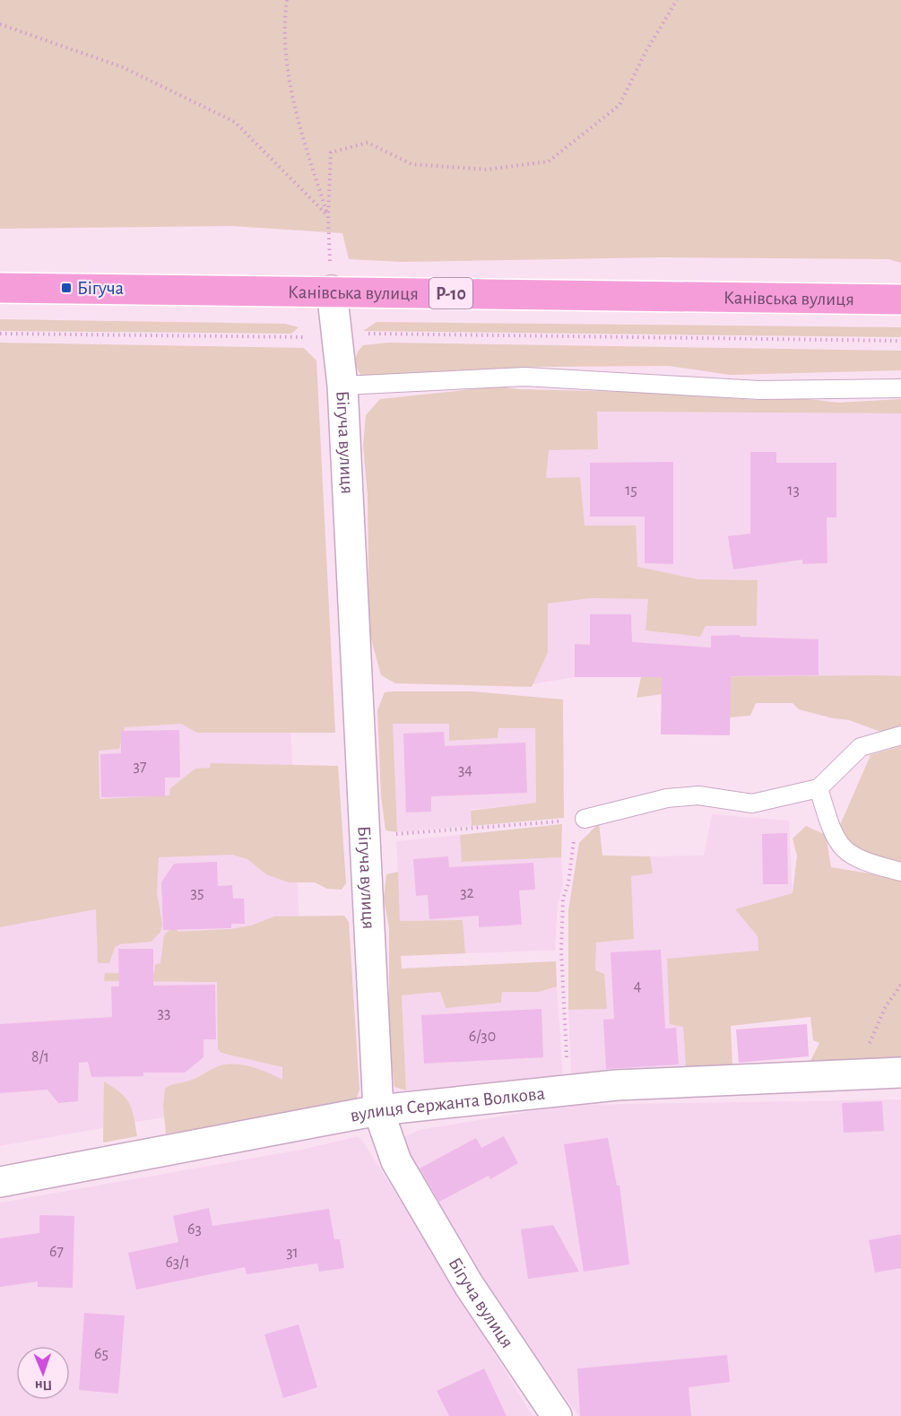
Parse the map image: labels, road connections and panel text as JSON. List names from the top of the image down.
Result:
{
  "streets": {
    "main road": ["Канівська вулиця", "Р-10"],
    "street": ["Бігуча вулиця", "вулиця Сержанта Волкова"]
  },
  "crossings": [
    ["Канівська вулиця", "Бігуча вулиця"],
    ["Бігуча вулиця", "вулиця Сержанта Волкова"]
  ],
  "places": {
    "transit": ["Бігуча"]
  },
  "house_numbers": [
    "15",
    "13",
    "37",
    "34",
    "35",
    "32",
    "4",
    "33",
    "6/30",
    "8/1",
    "63",
    "67",
    "31",
    "63/1",
    "65"
  ],
  "north": "bottom"
}
